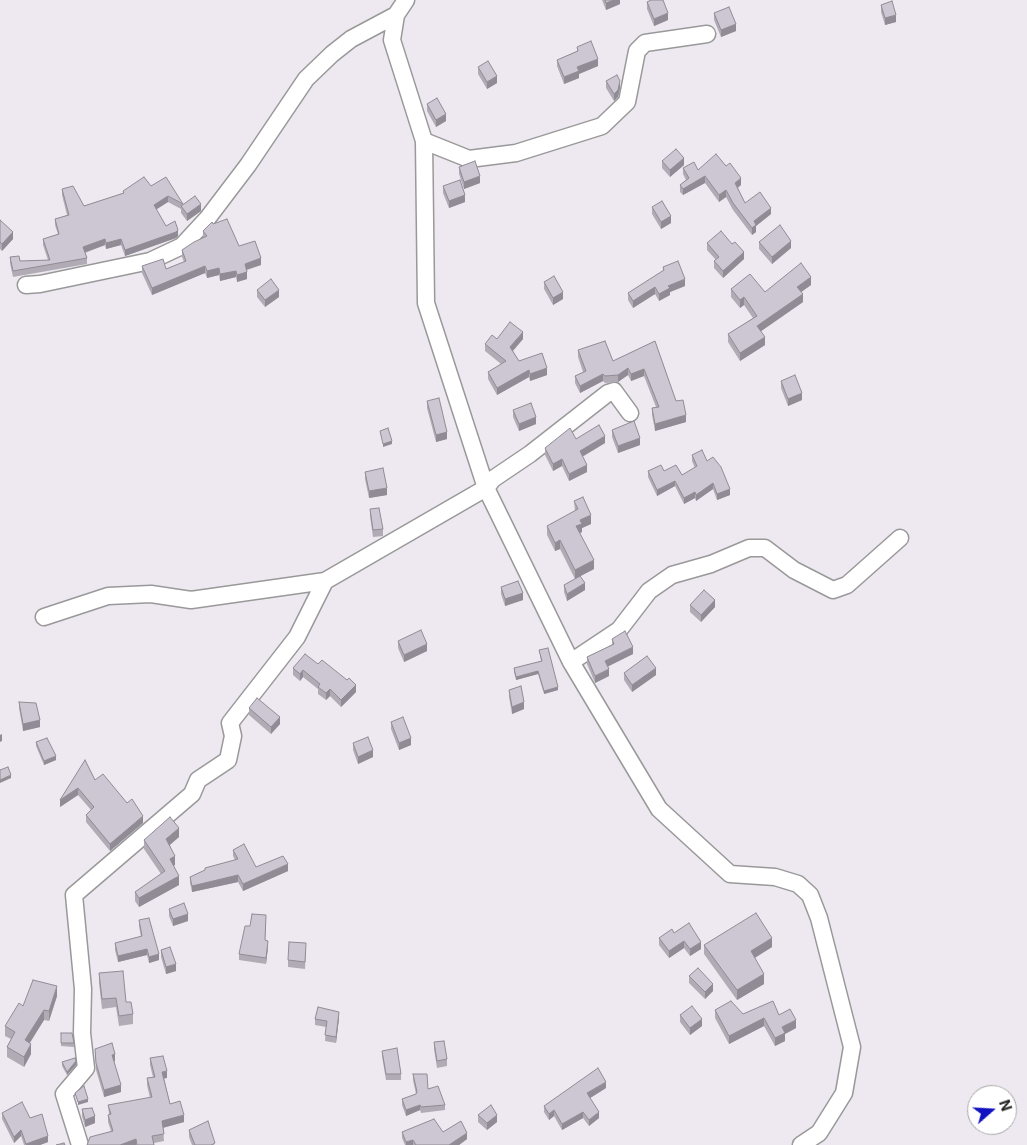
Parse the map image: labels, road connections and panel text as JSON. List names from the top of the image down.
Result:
{
  "north": "right"
}
